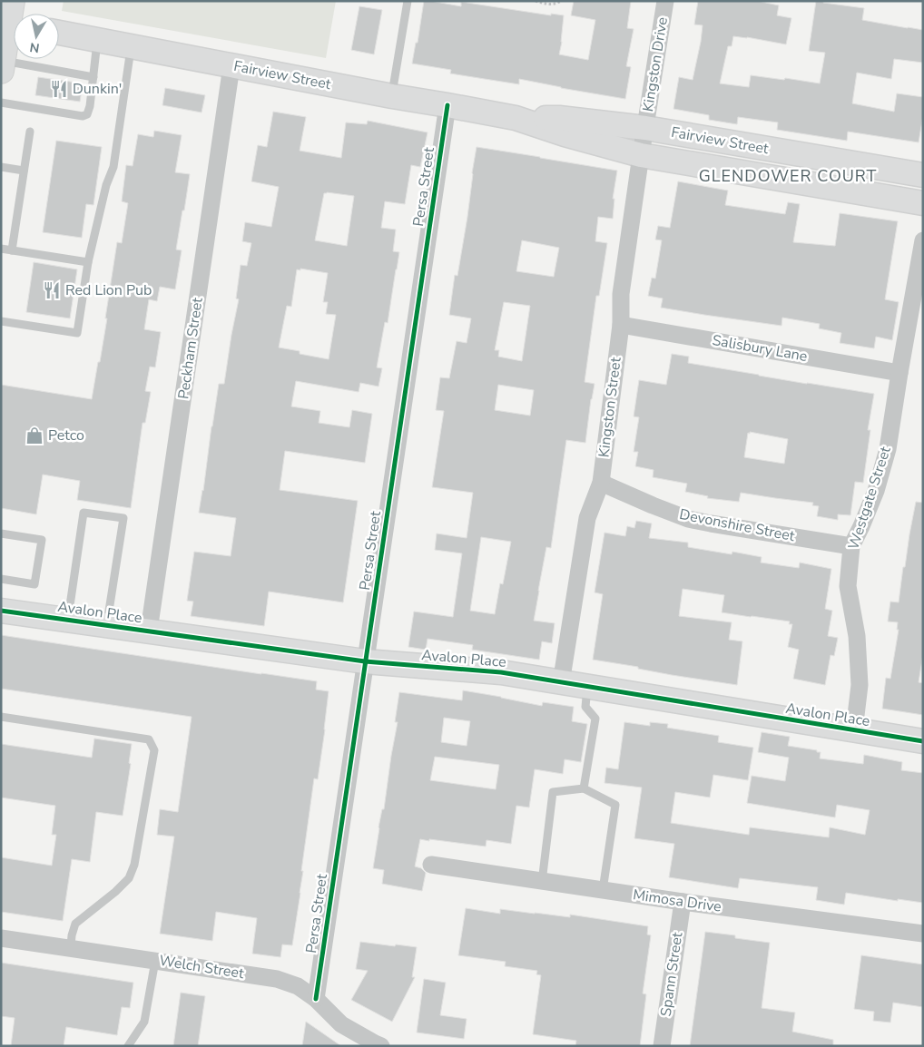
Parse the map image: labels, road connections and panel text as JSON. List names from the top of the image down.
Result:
{
  "streets": {
    "street": [
      "Kingston Drive",
      "Fairview Street",
      "Persa Street",
      "Peckham Street",
      "Salisbury Lane",
      "Kingston Street",
      "Westgate Street",
      "Devonshire Street",
      "Avalon Place",
      "Mimosa Drive",
      "Welch Street",
      "Spann Street"
    ]
  },
  "crossings": [
    ["Kingston Drive", "Fairview Street"],
    ["Kingston Drive", "Kingston Street"],
    ["Fairview Street", "Persa Street"],
    ["Fairview Street", "Peckham Street"],
    ["Fairview Street", "Kingston Street"],
    ["Persa Street", "Avalon Place"],
    ["Persa Street", "Welch Street"],
    ["Peckham Street", "Avalon Place"],
    ["Salisbury Lane", "Kingston Street"],
    ["Salisbury Lane", "Westgate Street"],
    ["Kingston Street", "Devonshire Street"],
    ["Kingston Street", "Avalon Place"],
    ["Westgate Street", "Devonshire Street"],
    ["Westgate Street", "Avalon Place"],
    ["Mimosa Drive", "Spann Street"]
  ],
  "districts": ["GLENDOWER COURT"],
  "places": {
    "restaurant": ["Dunkin'", "Red Lion Pub"],
    "shop": ["Petco"]
  },
  "north": "bottom"
}
